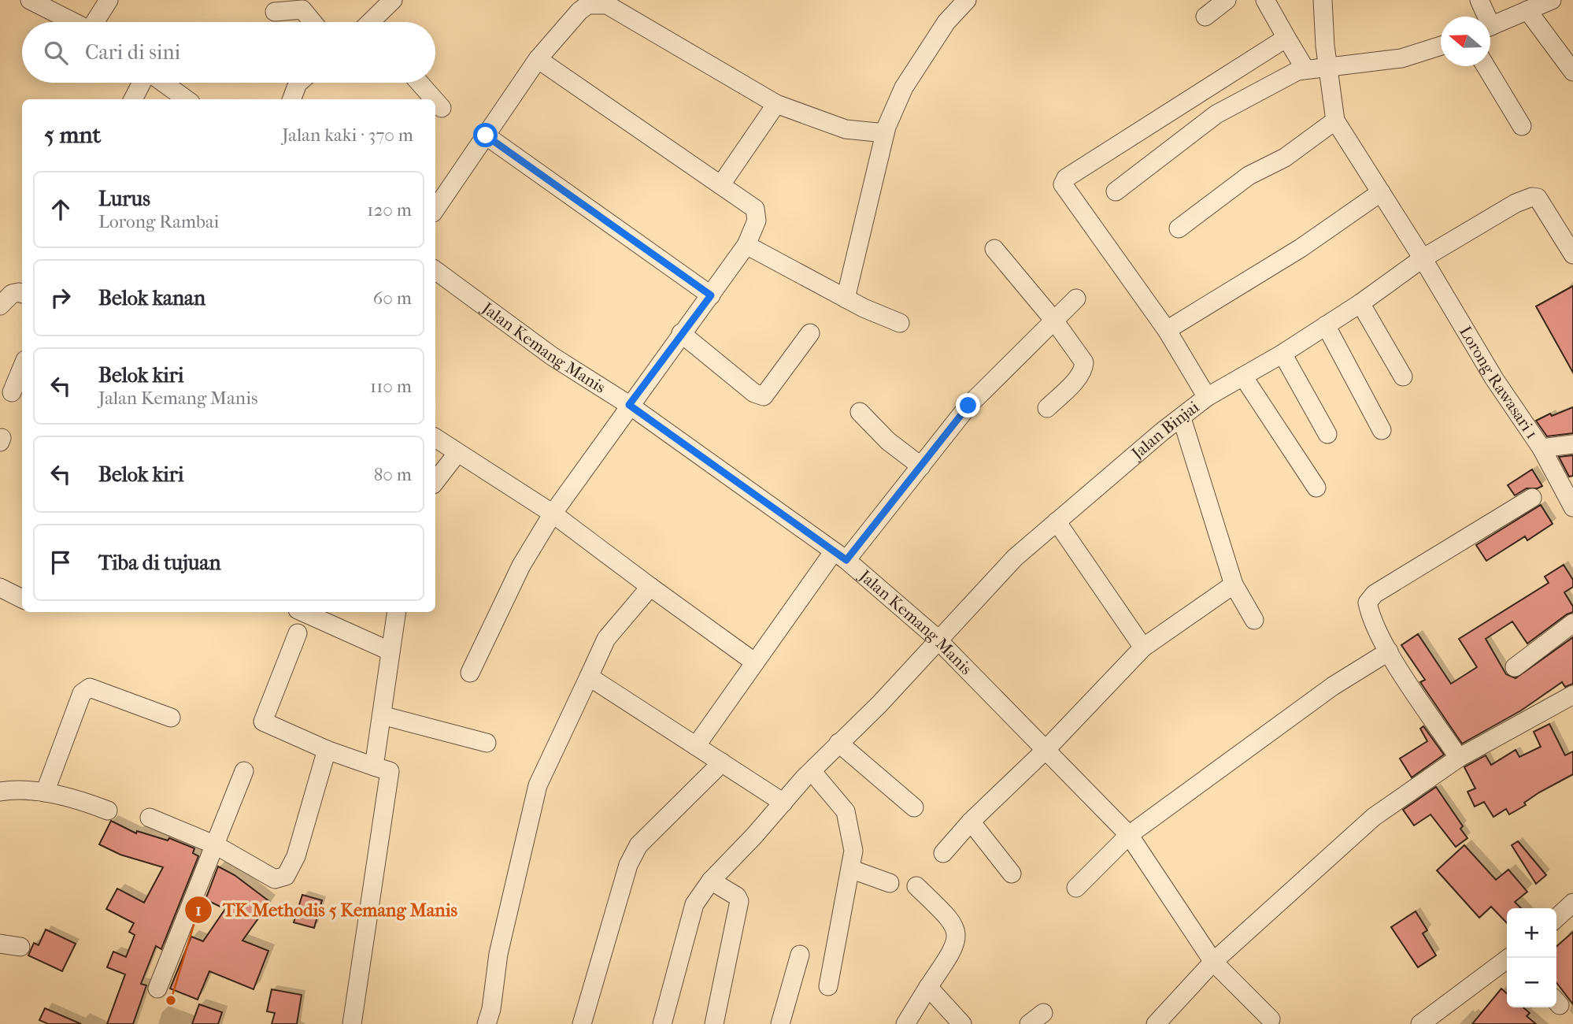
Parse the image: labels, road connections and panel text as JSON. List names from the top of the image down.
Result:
{
  "streets": {
    "street": ["Jalan Kemang Manis", "Lorong Rawasari 1", "Jalan Binjai"]
  },
  "crossings": [
    ["Jalan Kemang Manis", "Jalan Binjai"],
    ["Lorong Rawasari 1", "Jalan Binjai"]
  ],
  "places": ["TK Methodis 5 Kemang Manis"],
  "north": "left",
  "page": {
    "search": "Cari di sini",
    "heading": ["5 mnt", "Jalan kaki · 370 m"],
    "list": [
      ["Lurus", "Lorong Rambai", "120 m"],
      ["Belok kanan", "60 m"],
      ["Belok kiri", "Jalan Kemang Manis", "110 m"],
      ["Belok kiri", "80 m"],
      "Tiba di tujuan"
    ],
    "map_buttons": ["+", "−"]
  }
}
